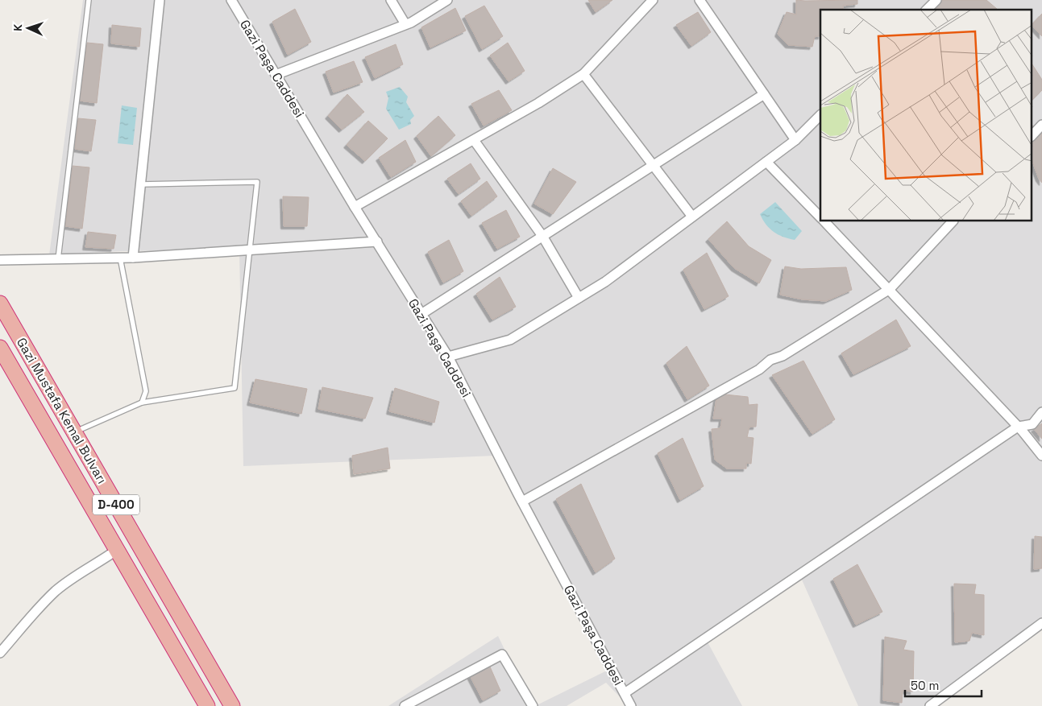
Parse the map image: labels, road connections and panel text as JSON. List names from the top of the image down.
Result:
{
  "streets": {
    "highway": ["Gazi Mustafa Kemal Bulvarı", "D-400"],
    "street": ["Gazi Paşa Caddesi"]
  },
  "scale_bar": "50 m",
  "north": "left"
}
